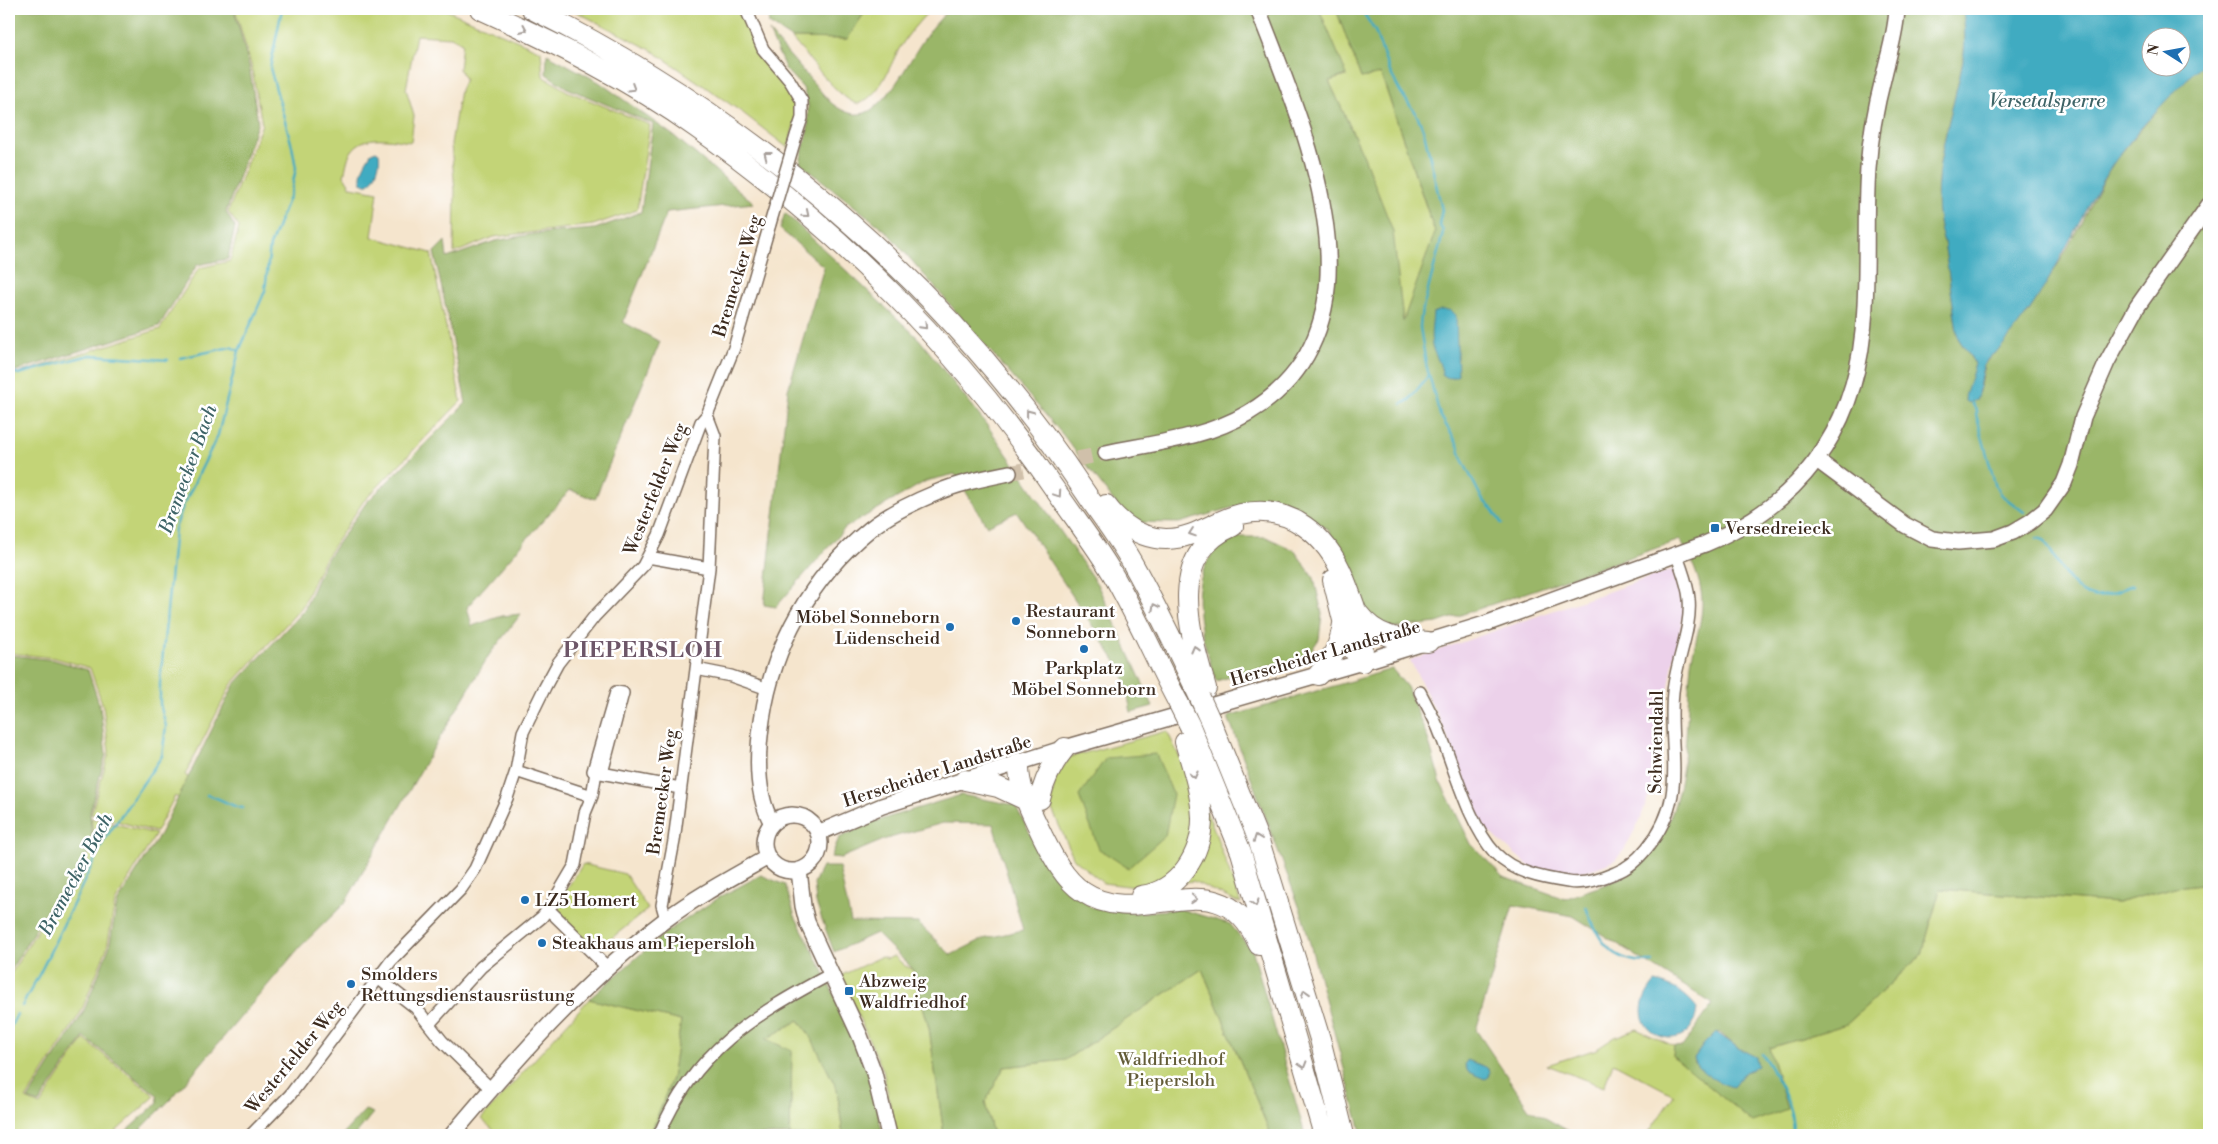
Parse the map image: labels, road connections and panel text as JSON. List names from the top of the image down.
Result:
{
  "streets": {
    "main road": ["Herscheider Landstraße"],
    "street": ["Bremecker Weg", "Westerfelder Weg", "Schwiendahl"]
  },
  "crossings": [
    ["Bremecker Weg", "Westerfelder Weg"],
    ["Herscheider Landstraße", "Schwiendahl"]
  ],
  "districts": ["PIEPERSLOH"],
  "water": ["Versetalsperre", "Bremecker Bach"],
  "parks": ["Waldfriedhof Piepersloh"],
  "places": {
    "transit": ["Versedreieck", "Abzweig Waldfriedhof"],
    "other": [
      "Restaurant Sonneborn",
      "Möbel Sonneborn Lüdenscheid",
      "Parkplatz Möbel Sonneborn",
      "LZ5 Homert",
      "Steakhaus am Piepersloh",
      "Smolders Rettungsdienstausrüstung"
    ]
  },
  "north": "left"
}
